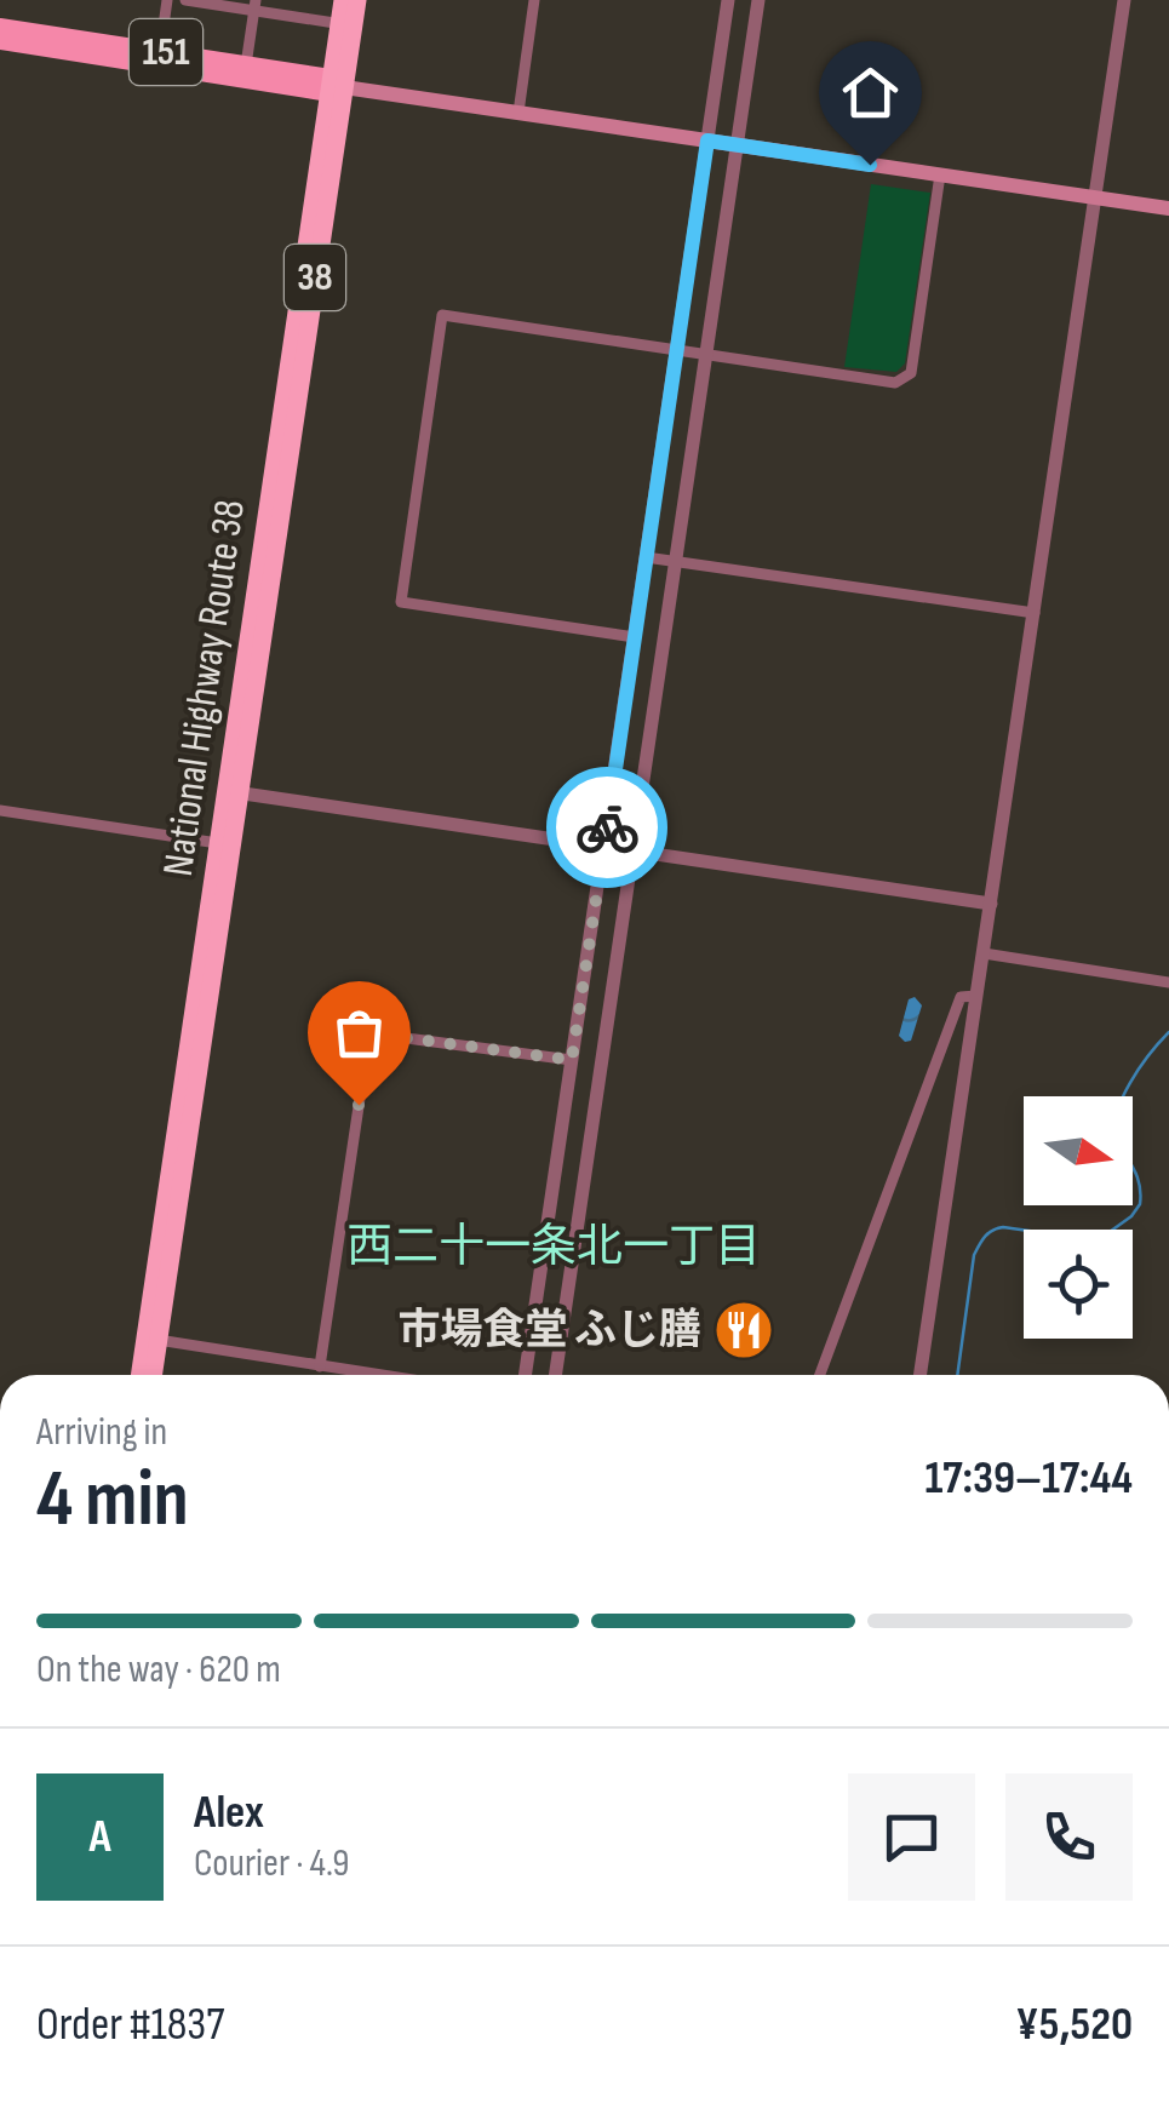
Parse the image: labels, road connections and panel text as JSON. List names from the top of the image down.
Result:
{
  "streets": {
    "highway": ["38", "National Highway Route 38"],
    "main road": ["151"]
  },
  "crossings": [
    ["151", "National Highway Route 38"]
  ],
  "districts": ["西二十一条北一丁目"],
  "places": {
    "restaurant": ["市場食堂 ふじ膳"]
  },
  "north": "right",
  "page": {
    "heading": ["4 min", "Arriving in", "17:39–17:44"],
    "panel": [
      "Alex",
      "Courier · 4.9",
      "Order #1837",
      "¥5,520"
    ],
    "bar": "On the way · 620 m",
    "round": "A"
  }
}
